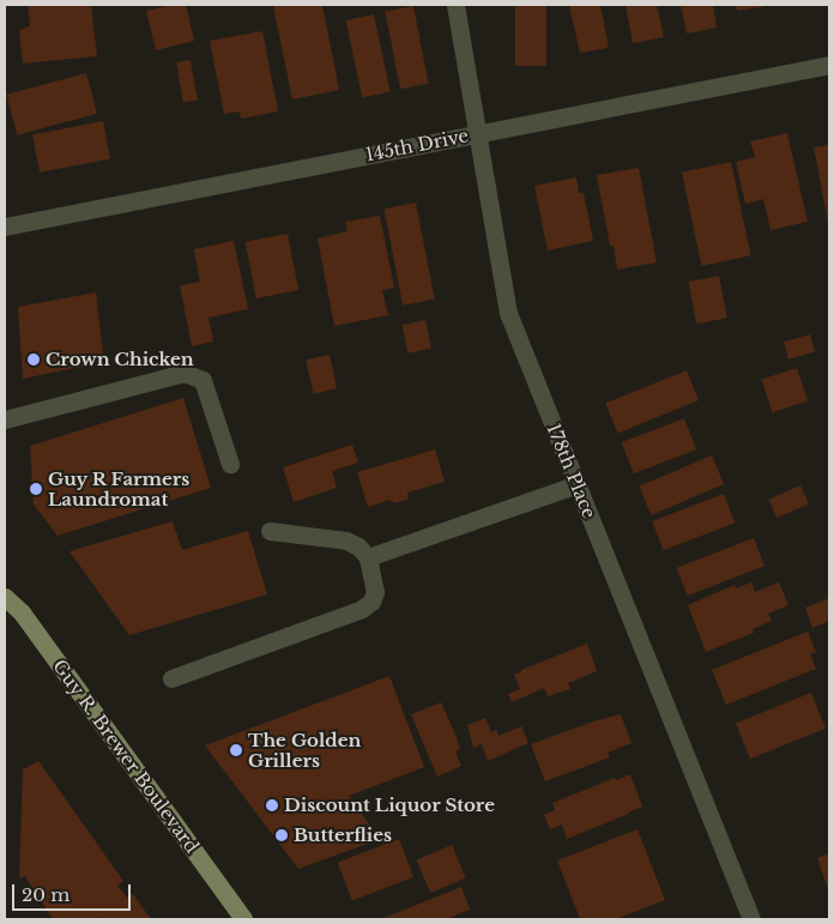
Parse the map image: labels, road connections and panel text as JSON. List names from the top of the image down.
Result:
{
  "streets": {
    "main road": ["Guy R. Brewer Boulevard"],
    "street": ["145th Drive", "178th Place"]
  },
  "crossings": [
    ["145th Drive", "178th Place"]
  ],
  "places": [
    "Crown Chicken",
    "Guy R Farmers Laundromat",
    "The Golden Grillers",
    "Discount Liquor Store",
    "Butterflies"
  ],
  "scale_bar": "20 m"
}
